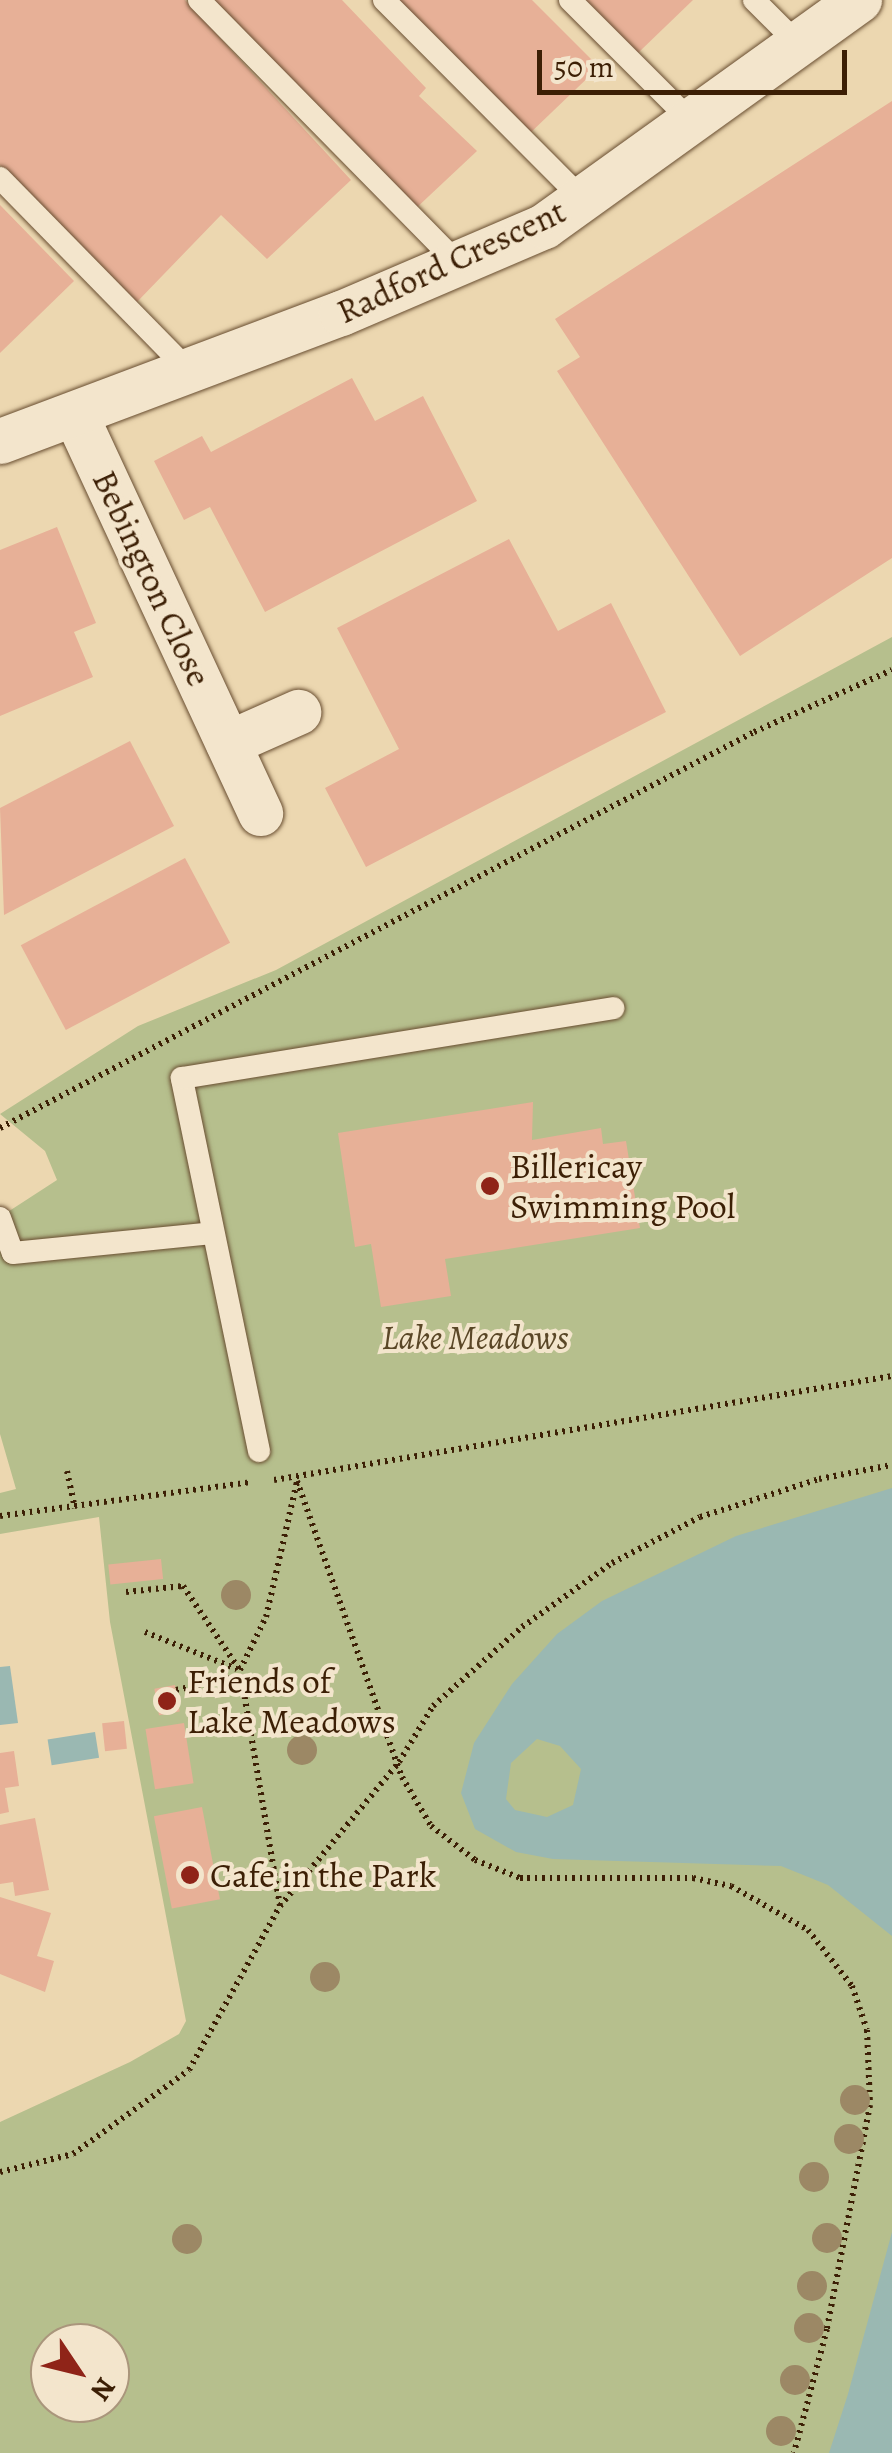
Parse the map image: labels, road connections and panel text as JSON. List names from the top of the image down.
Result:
{
  "streets": {
    "street": ["Radford Crescent", "Bebington Close"]
  },
  "crossings": [
    ["Radford Crescent", "Bebington Close"]
  ],
  "parks": ["Lake Meadows"],
  "places": ["Billericay Swimming Pool", "Friends of Lake Meadows", "Cafe in the Park"],
  "scale_bar": "50 m",
  "north": "bottom right"
}
